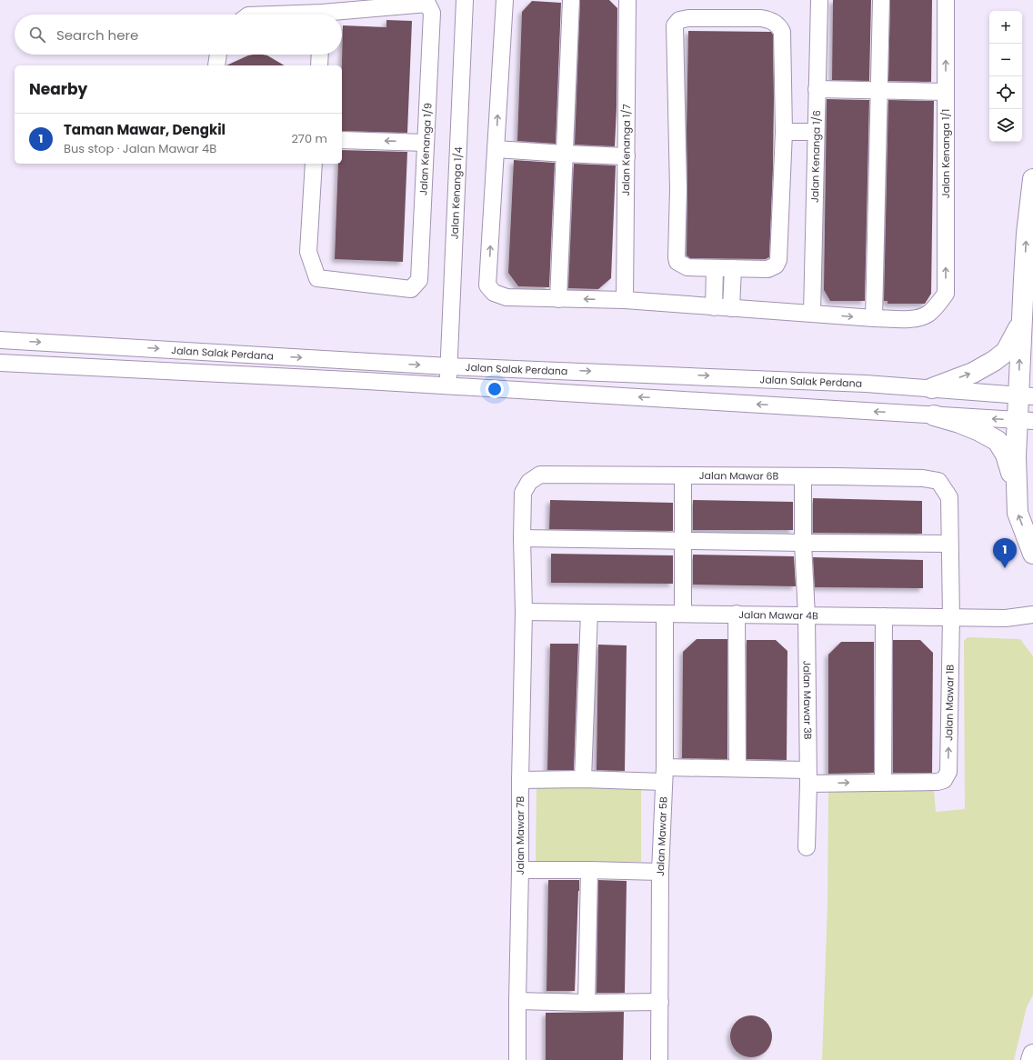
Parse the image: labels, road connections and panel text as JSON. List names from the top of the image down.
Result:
{
  "streets": {
    "street": [
      "Jalan Kenanga 1/9",
      "Jalan Kenanga 1/7",
      "Jalan Kenanga 1/1",
      "Jalan Kenanga 1/6",
      "Jalan Kenanga 1/4",
      "Jalan Salak Perdana",
      "Jalan Mawar 6B",
      "Jalan Mawar 4B",
      "Jalan Mawar 3B",
      "Jalan Mawar 1B",
      "Jalan Mawar 7B",
      "Jalan Mawar 5B"
    ]
  },
  "crossings": [
    ["Jalan Kenanga 1/4", "Jalan Salak Perdana"],
    ["Jalan Mawar 6B", "Jalan Mawar 3B"],
    ["Jalan Mawar 6B", "Jalan Mawar 7B"],
    ["Jalan Mawar 4B", "Jalan Mawar 3B"],
    ["Jalan Mawar 4B", "Jalan Mawar 1B"],
    ["Jalan Mawar 4B", "Jalan Mawar 7B"],
    ["Jalan Mawar 4B", "Jalan Mawar 5B"]
  ],
  "page": {
    "map_buttons": ["+", "−"],
    "search": "Search here",
    "heading": "Nearby",
    "list": [
      {
        "mark": "1",
        "name": "Taman Mawar, Dengkil",
        "note": "Bus stop · Jalan Mawar 4B",
        "value": "270 m"
      }
    ],
    "pins": "1"
  }
}
